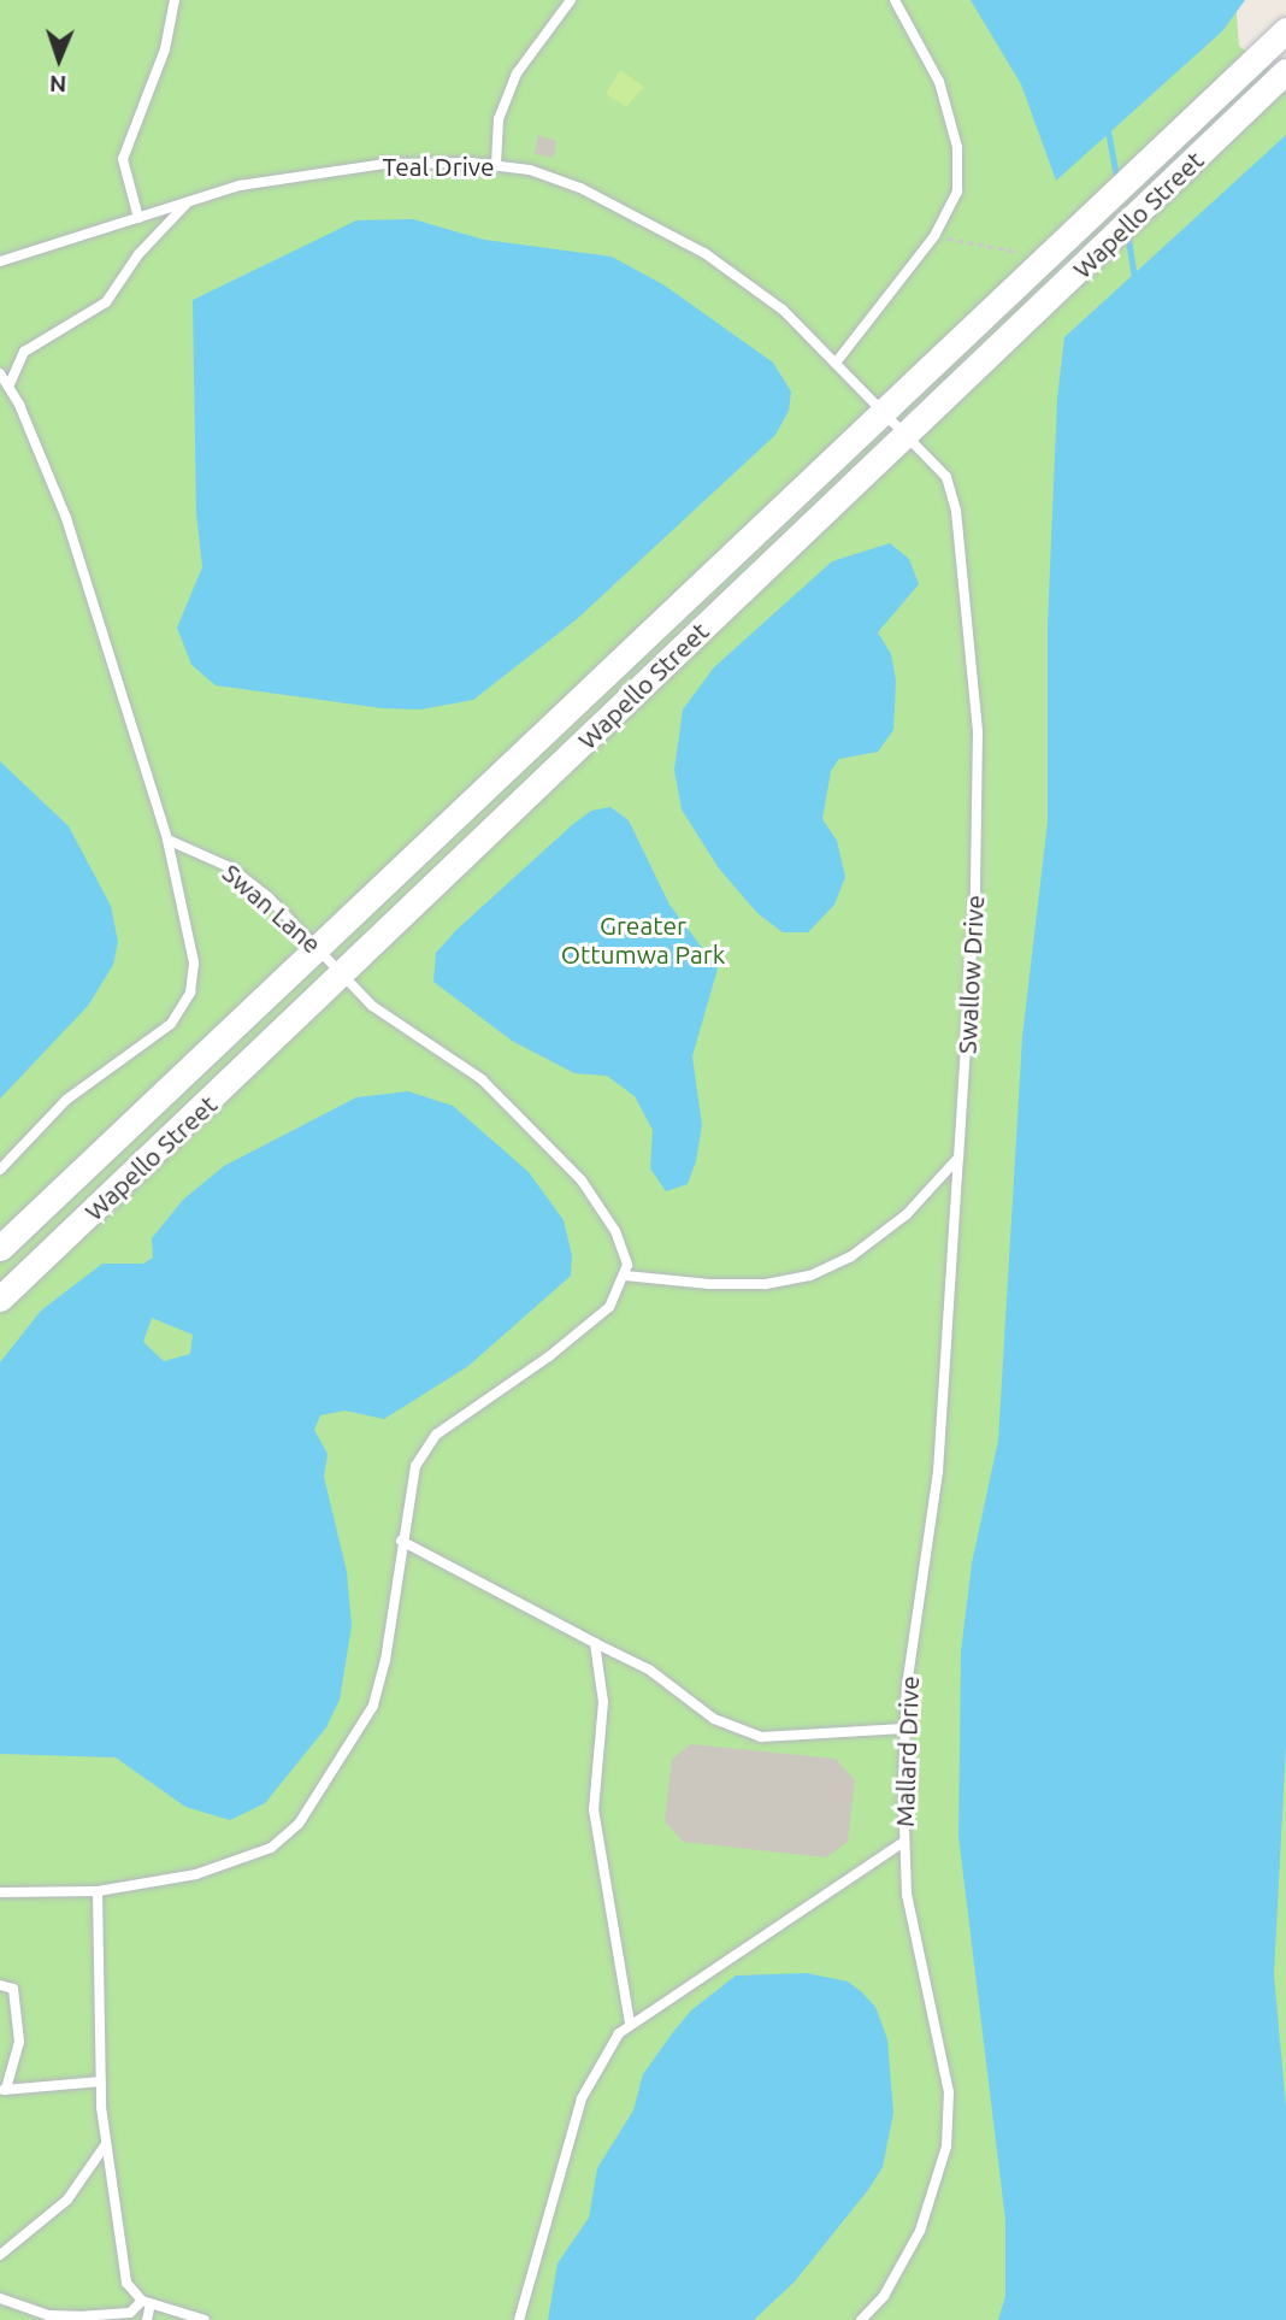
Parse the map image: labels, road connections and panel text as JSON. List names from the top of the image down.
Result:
{
  "streets": {
    "main road": ["Wapello Street"],
    "lane": [
      "Teal Drive",
      "Swan Lane",
      "Swallow Drive",
      "Mallard Drive"
    ]
  },
  "crossings": [
    ["Teal Drive", "Wapello Street"],
    ["Teal Drive", "Swallow Drive"],
    ["Wapello Street", "Swan Lane"],
    ["Wapello Street", "Swallow Drive"],
    ["Swallow Drive", "Mallard Drive"]
  ],
  "parks": ["Greater Ottumwa Park"],
  "north": "bottom"
}
